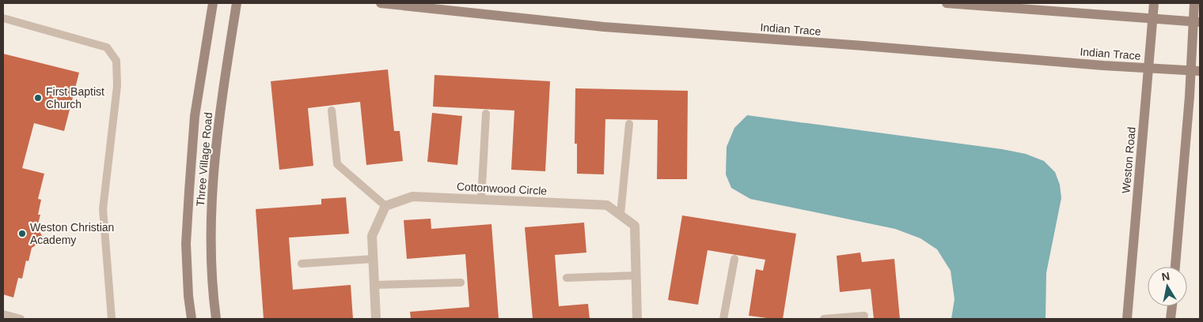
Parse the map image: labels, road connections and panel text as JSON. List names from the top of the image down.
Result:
{
  "streets": {
    "main road": ["Indian Trace", "Three Village Road", "Weston Road"],
    "street": ["Cottonwood Circle"]
  },
  "crossings": [
    ["Indian Trace", "Weston Road"]
  ],
  "places": ["First Baptist Church", "Weston Christian Academy"],
  "north": "top"
}
